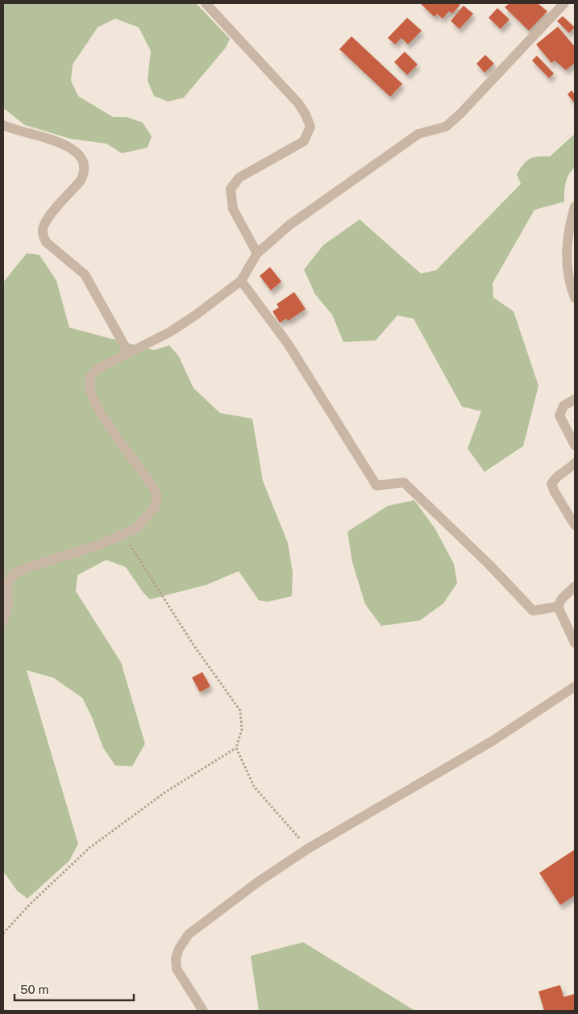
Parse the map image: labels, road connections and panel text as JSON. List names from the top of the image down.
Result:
{
  "scale_bar": "50 m"
}
